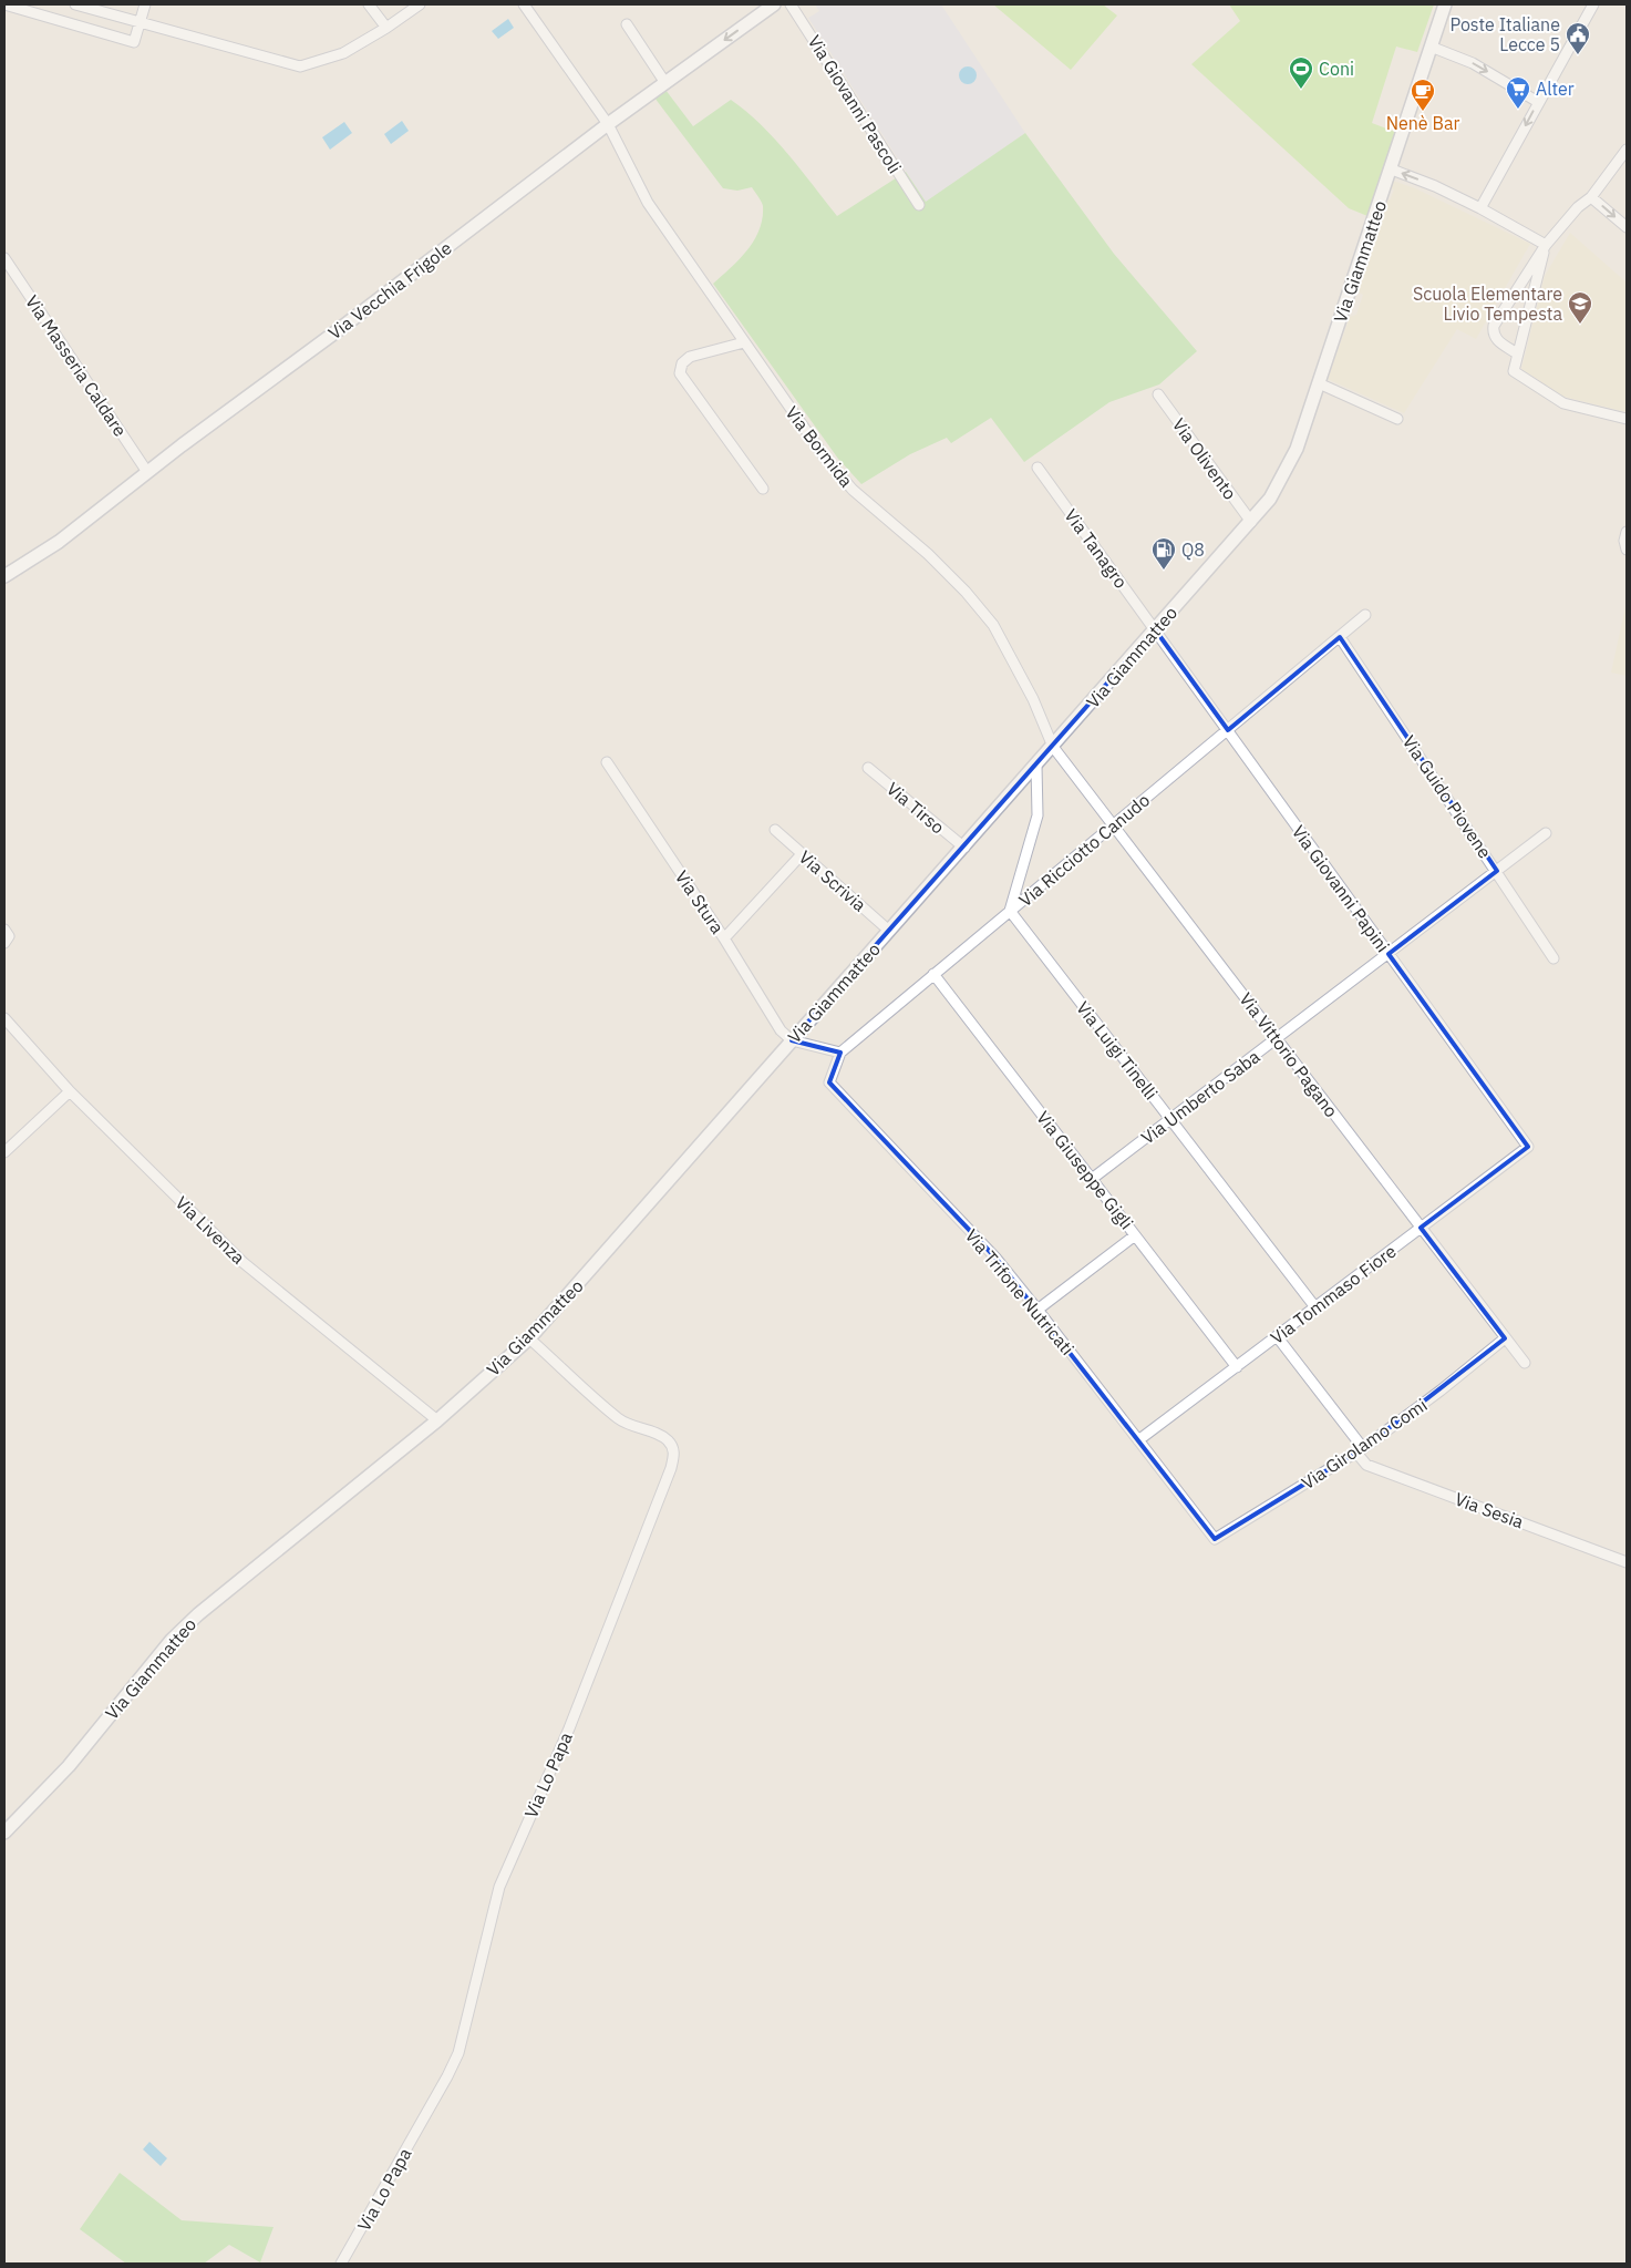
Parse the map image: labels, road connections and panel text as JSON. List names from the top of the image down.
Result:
{
  "streets": {
    "street": [
      "Via Giovanni Pascoli",
      "Via Giammatteo",
      "Via Vecchia Frigole",
      "Via Masseria Caldare",
      "Via Bormida",
      "Via Olivento",
      "Via Tanagro",
      "Via Guido Piovene",
      "Via Tirso",
      "Via Ricciotto Canudo",
      "Via Scrivia",
      "Via Giovanni Papini",
      "Via Stura",
      "Via Luigi Tinelli",
      "Via Vittorio Pagano",
      "Via Umberto Saba",
      "Via Giuseppe Gigli",
      "Via Livenza",
      "Via Trifone Nutricati",
      "Via Tommaso Fiore",
      "Via Girolamo Comi",
      "Via Sesia",
      "Via Lo Papa"
    ]
  },
  "crossings": [
    ["Via Giammatteo", "Via Bormida"],
    ["Via Giammatteo", "Via Olivento"],
    ["Via Giammatteo", "Via Tanagro"],
    ["Via Giammatteo", "Via Tirso"],
    ["Via Giammatteo", "Via Scrivia"],
    ["Via Giammatteo", "Via Giovanni Papini"],
    ["Via Giammatteo", "Via Stura"],
    ["Via Giammatteo", "Via Vittorio Pagano"],
    ["Via Giammatteo", "Via Livenza"],
    ["Via Giammatteo", "Via Lo Papa"],
    ["Via Vecchia Frigole", "Via Masseria Caldare"],
    ["Via Vecchia Frigole", "Via Bormida"],
    ["Via Bormida", "Via Vittorio Pagano"],
    ["Via Tanagro", "Via Giovanni Papini"],
    ["Via Guido Piovene", "Via Ricciotto Canudo"],
    ["Via Guido Piovene", "Via Umberto Saba"],
    ["Via Ricciotto Canudo", "Via Giovanni Papini"],
    ["Via Ricciotto Canudo", "Via Luigi Tinelli"],
    ["Via Ricciotto Canudo", "Via Vittorio Pagano"],
    ["Via Ricciotto Canudo", "Via Giuseppe Gigli"],
    ["Via Ricciotto Canudo", "Via Trifone Nutricati"],
    ["Via Giovanni Papini", "Via Umberto Saba"],
    ["Via Giovanni Papini", "Via Tommaso Fiore"],
    ["Via Luigi Tinelli", "Via Umberto Saba"],
    ["Via Luigi Tinelli", "Via Tommaso Fiore"],
    ["Via Vittorio Pagano", "Via Umberto Saba"],
    ["Via Vittorio Pagano", "Via Tommaso Fiore"],
    ["Via Vittorio Pagano", "Via Girolamo Comi"],
    ["Via Umberto Saba", "Via Giuseppe Gigli"],
    ["Via Giuseppe Gigli", "Via Tommaso Fiore"],
    ["Via Trifone Nutricati", "Via Tommaso Fiore"],
    ["Via Trifone Nutricati", "Via Girolamo Comi"],
    ["Via Tommaso Fiore", "Via Sesia"],
    ["Via Girolamo Comi", "Via Sesia"]
  ],
  "places": {
    "public building": ["Poste Italiane Lecce 5"],
    "sports": ["Coni"],
    "supermarket": ["Alter"],
    "cafe": ["Nenè Bar"],
    "school or university": ["Scuola Elementare Livio Tempesta"],
    "fuel station": ["Q8"]
  }
}
